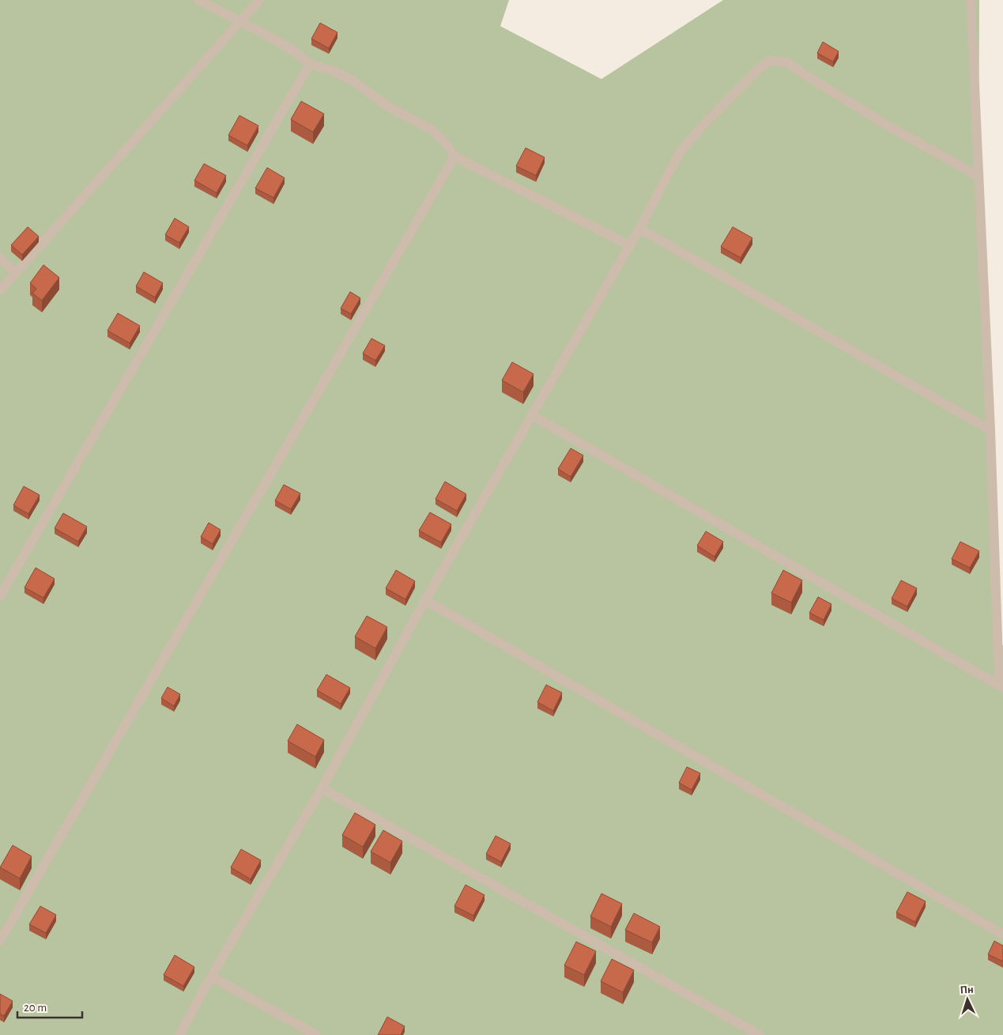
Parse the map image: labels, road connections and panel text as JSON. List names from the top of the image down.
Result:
{
  "scale_bar": "20 m",
  "north": "top"
}
